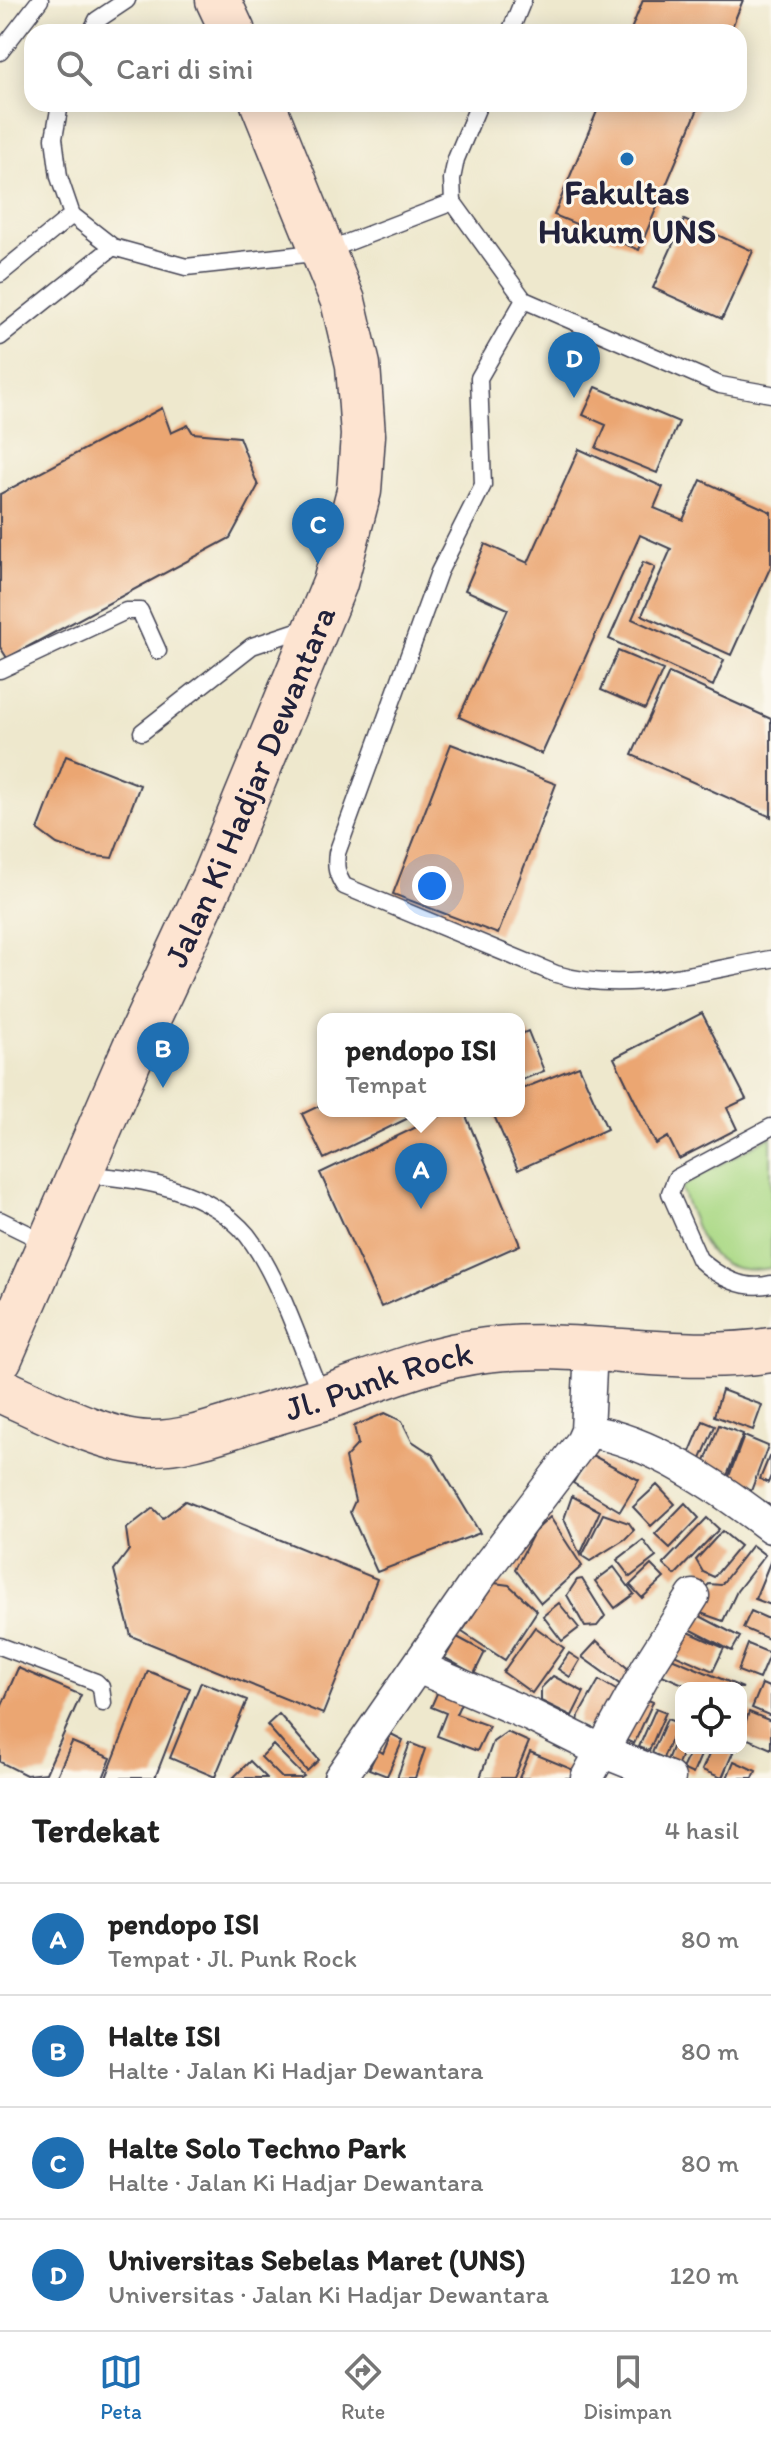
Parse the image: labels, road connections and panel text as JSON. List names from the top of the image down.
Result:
{
  "streets": {
    "main road": ["Jalan Ki Hadjar Dewantara", "Jl. Punk Rock"]
  },
  "places": ["Fakultas Hukum UNS"],
  "page": {
    "search": "Cari di sini",
    "pins": [
      "D",
      "C",
      "B",
      "A"
    ],
    "popup": ["pendopo ISI", "Tempat"],
    "heading": ["Terdekat", "4 hasil"],
    "list": [
      {
        "mark": "A",
        "name": "pendopo ISI",
        "note": "Tempat · Jl. Punk Rock",
        "value": "80 m"
      },
      {
        "mark": "B",
        "name": "Halte ISI",
        "note": "Halte · Jalan Ki Hadjar Dewantara",
        "value": "80 m"
      },
      {
        "mark": "C",
        "name": "Halte Solo Techno Park",
        "note": "Halte · Jalan Ki Hadjar Dewantara",
        "value": "80 m"
      },
      {
        "mark": "D",
        "name": "Universitas Sebelas Maret (UNS)",
        "note": "Universitas · Jalan Ki Hadjar Dewantara",
        "value": "120 m"
      }
    ],
    "nav": ["Peta", "Rute", "Disimpan"]
  }
}
